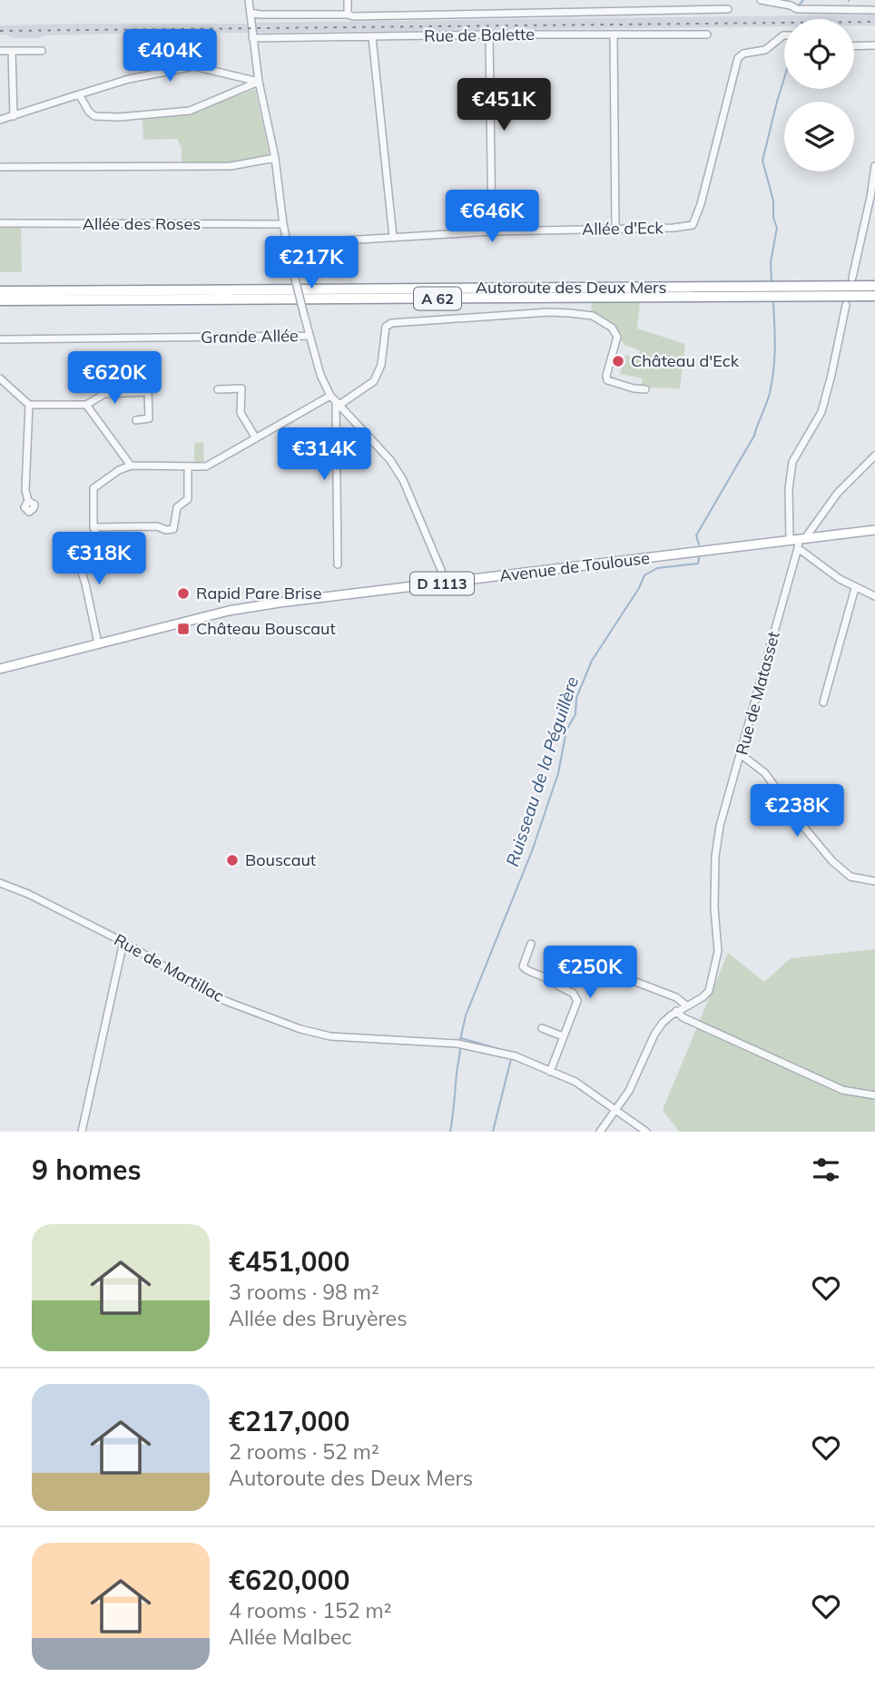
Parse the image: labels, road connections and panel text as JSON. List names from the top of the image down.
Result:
{
  "streets": {
    "highway": ["Autoroute des Deux Mers", "A 62"],
    "main road": ["Avenue de Toulouse", "D 1113"],
    "street": [
      "Rue de Balette",
      "Allée des Roses",
      "Allée d'Eck",
      "Grande Allée",
      "Rue de Matasset",
      "Rue de Martillac"
    ]
  },
  "crossings": [
    ["Avenue de Toulouse", "Rue de Matasset"],
    ["Rue de Matasset", "Rue de Martillac"]
  ],
  "water": ["Ruisseau de la Péguillère"],
  "places": {
    "other": ["Château d'Eck", "Rapid Pare Brise", "Bouscaut"],
    "transit": ["Château Bouscaut"]
  },
  "page": {
    "price": [
      "€404K",
      "€451K",
      "€646K",
      "€217K",
      "€620K",
      "€314K",
      "€318K",
      "€238K",
      "€250K"
    ],
    "heading": "9 homes",
    "list": [
      {
        "name": "€451,000",
        "note": "3 rooms · 98 m² · Allée des Bruyères"
      },
      {
        "name": "€217,000",
        "note": "2 rooms · 52 m² · Autoroute des Deux Mers"
      },
      {
        "name": "€620,000",
        "note": "4 rooms · 152 m² · Allée Malbec"
      }
    ]
  }
}
